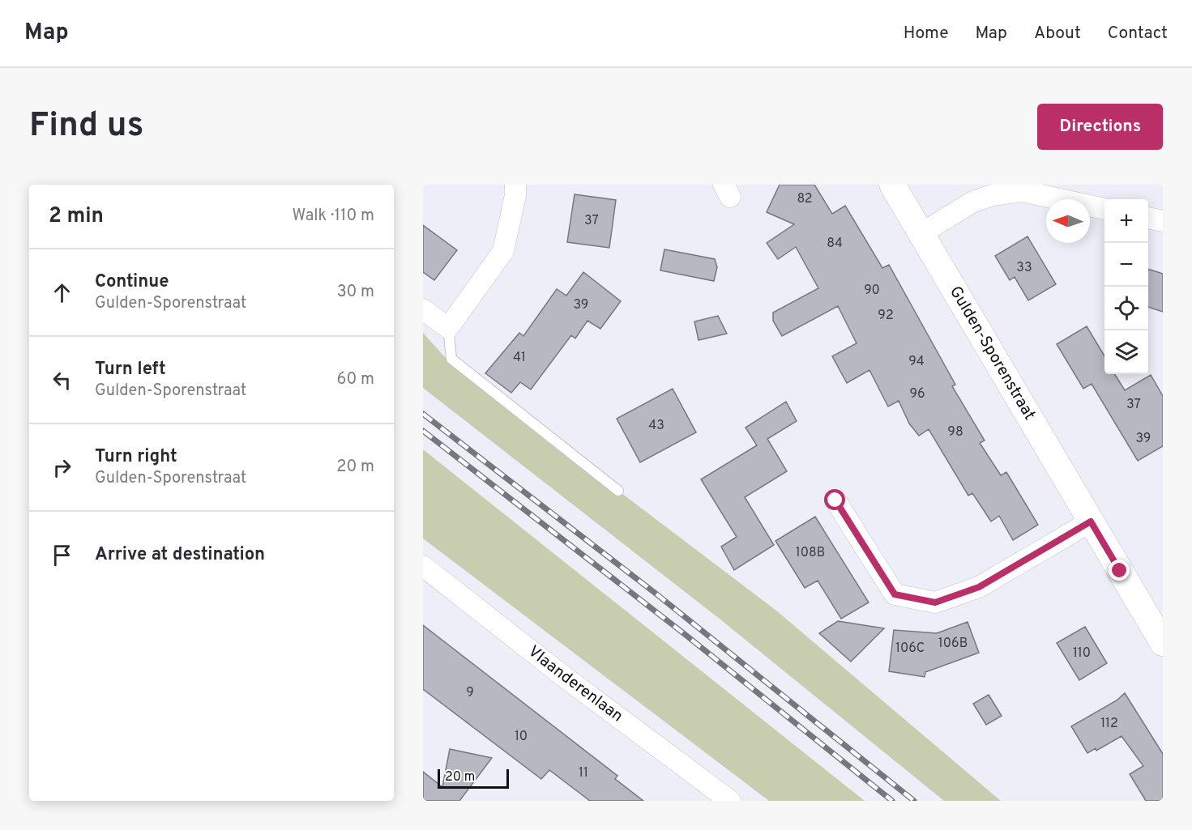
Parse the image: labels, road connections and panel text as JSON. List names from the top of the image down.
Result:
{
  "streets": {
    "street": ["Gulden-Sporenstraat", "Vlaanderenlaan"]
  },
  "house_numbers": [
    "82",
    "37",
    "84",
    "33",
    "90",
    "39",
    "92",
    "41",
    "94",
    "96",
    "37",
    "43",
    "98",
    "39",
    "108B",
    "106B",
    "106C",
    "110",
    "9",
    "112",
    "10",
    "11"
  ],
  "scale_bar": "20 m",
  "north": "left",
  "page": {
    "header": "Map",
    "nav": [
      "Home",
      "Map",
      "About",
      "Contact"
    ],
    "buttons": "Directions",
    "title": "Find us",
    "heading": ["2 min", "Walk · 110 m"],
    "map_buttons": ["+", "−"],
    "list": [
      ["Continue", "Gulden-Sporenstraat", "30 m"],
      ["Turn left", "Gulden-Sporenstraat", "60 m"],
      ["Turn right", "Gulden-Sporenstraat", "20 m"],
      "Arrive at destination"
    ],
    "scale": "20 m"
  }
}
